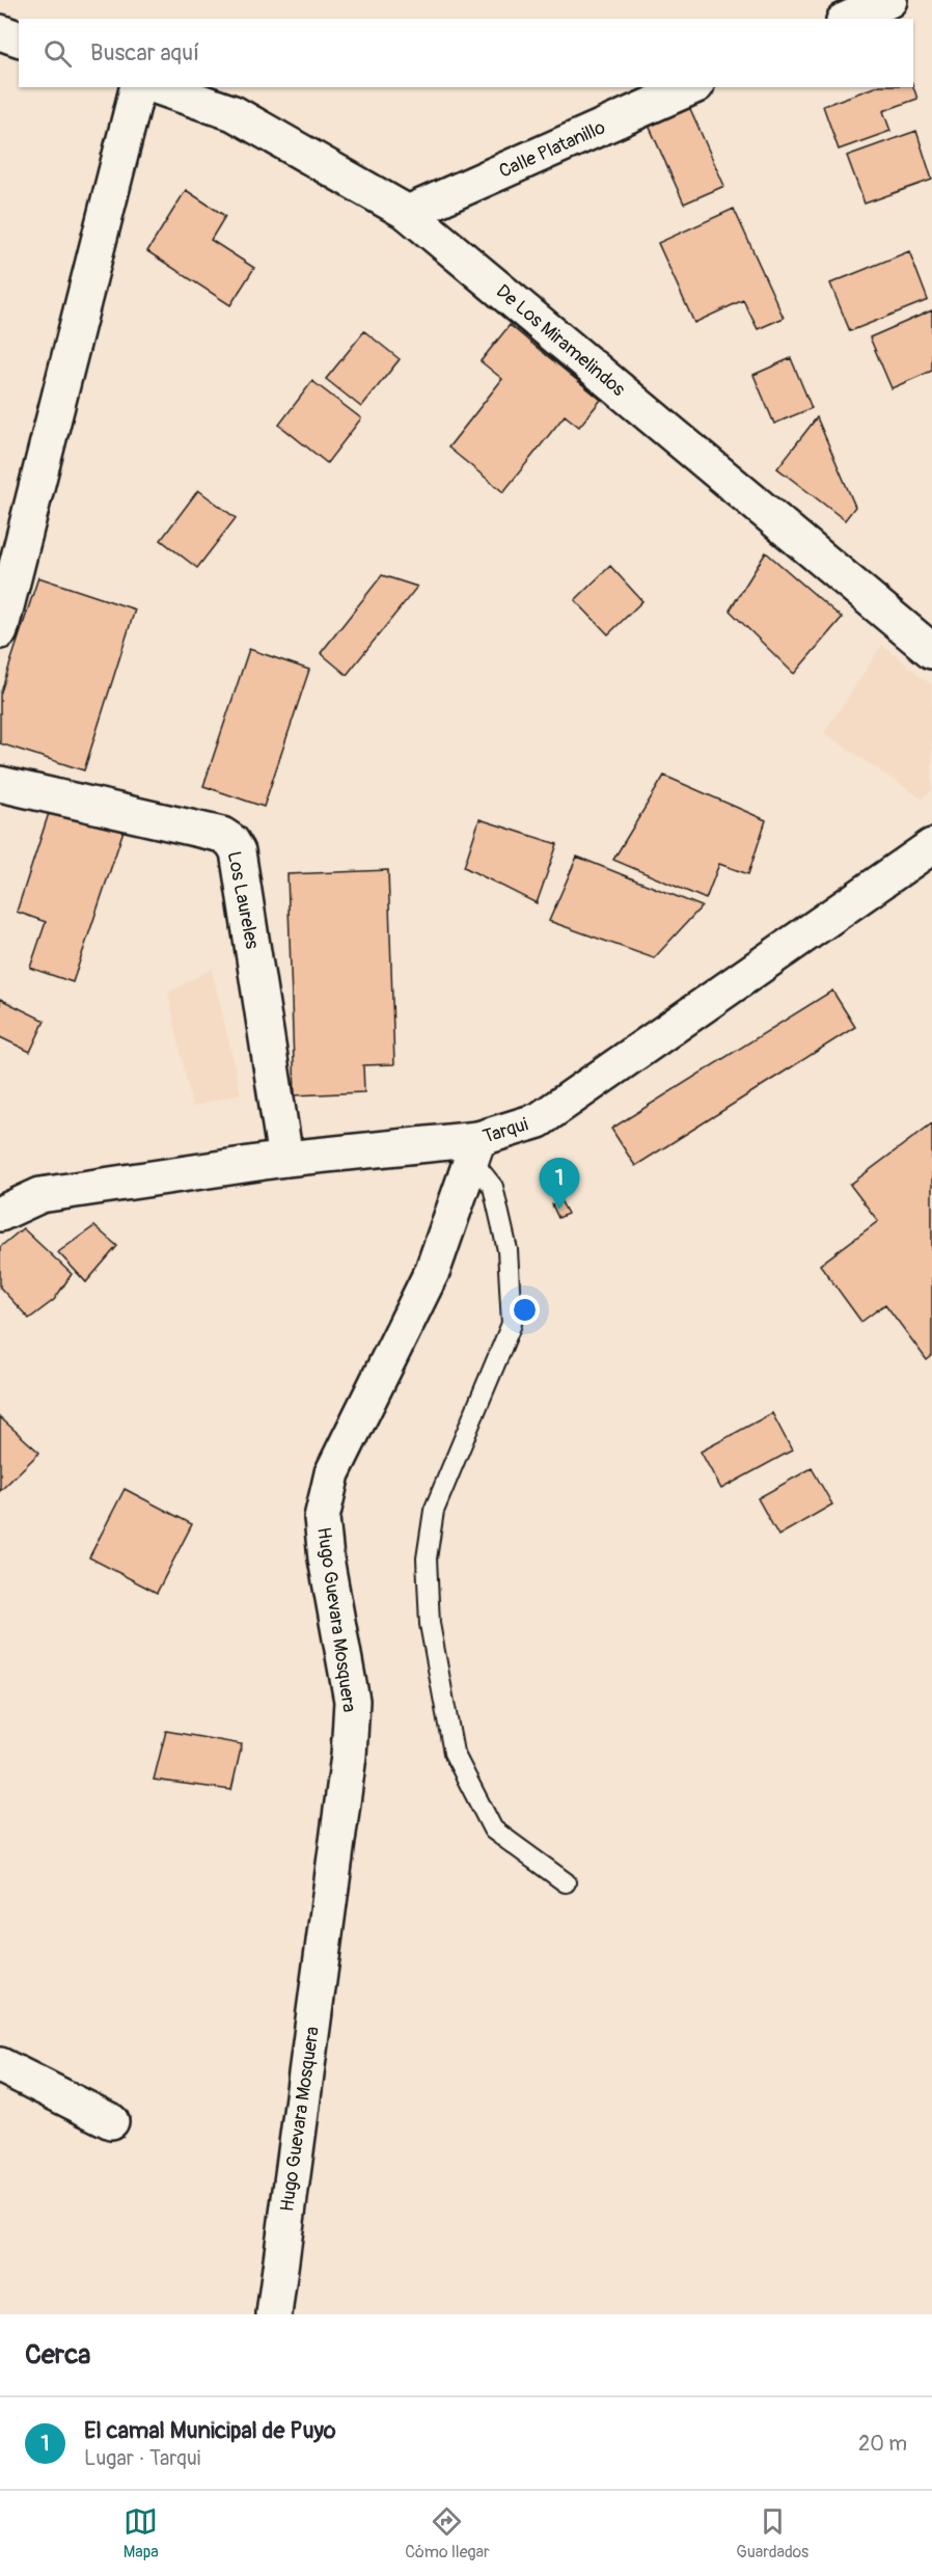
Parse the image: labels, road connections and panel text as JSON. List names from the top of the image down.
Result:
{
  "streets": {
    "street": [
      "Calle Platanillo",
      "De Los Miramelindos",
      "Los Laureles",
      "Tarqui",
      "Hugo Guevara Mosquera"
    ]
  },
  "crossings": [
    ["Calle Platanillo", "De Los Miramelindos"],
    ["Los Laureles", "Tarqui"],
    ["Tarqui", "Hugo Guevara Mosquera"]
  ],
  "page": {
    "search": "Buscar aquí",
    "pins": "1",
    "heading": "Cerca",
    "list": [
      {
        "mark": "1",
        "name": "El camal Municipal de Puyo",
        "note": "Lugar · Tarqui",
        "value": "20 m"
      }
    ],
    "nav": ["Mapa", "Cómo llegar", "Guardados"]
  }
}
